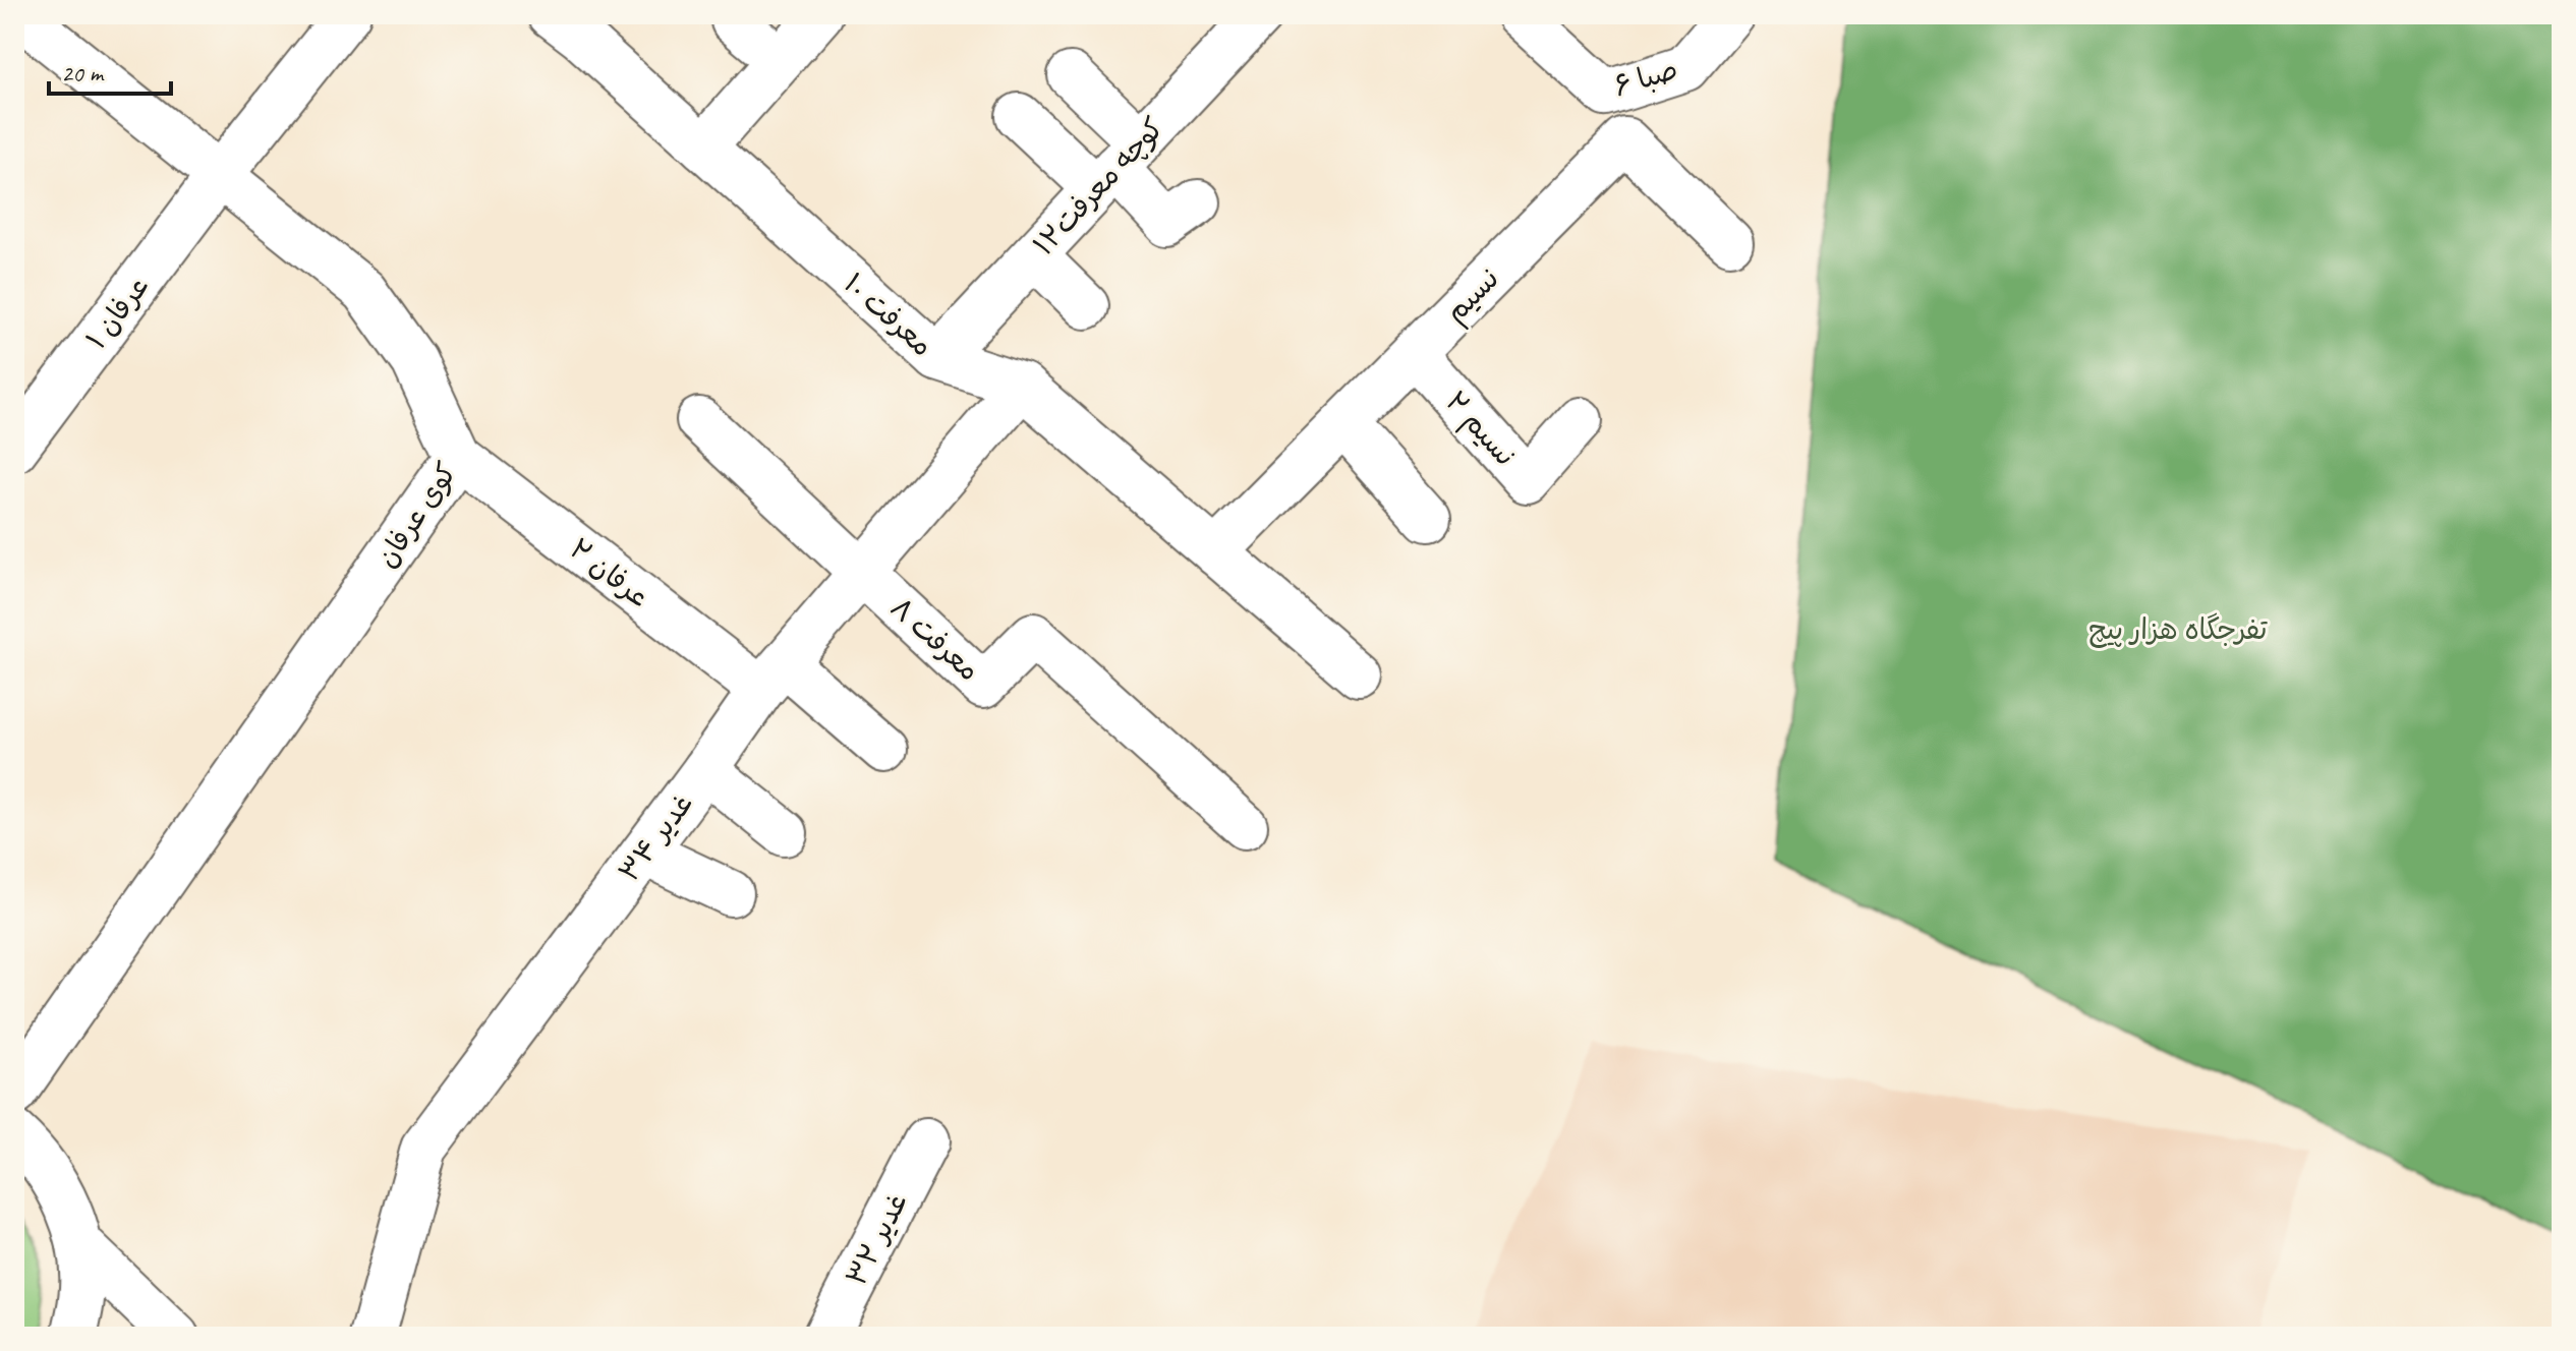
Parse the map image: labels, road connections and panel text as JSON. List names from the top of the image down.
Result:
{
  "streets": {
    "street": [
      "۶ صبا",
      "کوچه معرفت۱۲",
      "نسیم",
      "عرفان ۱",
      "معرفت ۱۰",
      "۲ نسیم",
      "کوی عرفان",
      "۲ عرفان",
      "معرفت ۸",
      "۳۴ غدیر",
      "۳۲ غدیر"
    ]
  },
  "crossings": [
    ["کوچه معرفت۱۲", "معرفت ۱۰"],
    ["نسیم", "معرفت ۱۰"],
    ["نسیم", "۲ نسیم"],
    ["عرفان ۱", "کوی عرفان"],
    ["معرفت ۱۰", "۳۴ غدیر"],
    ["کوی عرفان", "۲ عرفان"],
    ["۲ عرفان", "۳۴ غدیر"],
    ["معرفت ۸", "۳۴ غدیر"]
  ],
  "parks": ["تفرجگاه هزار پیچ"],
  "scale_bar": "20 m"
}
